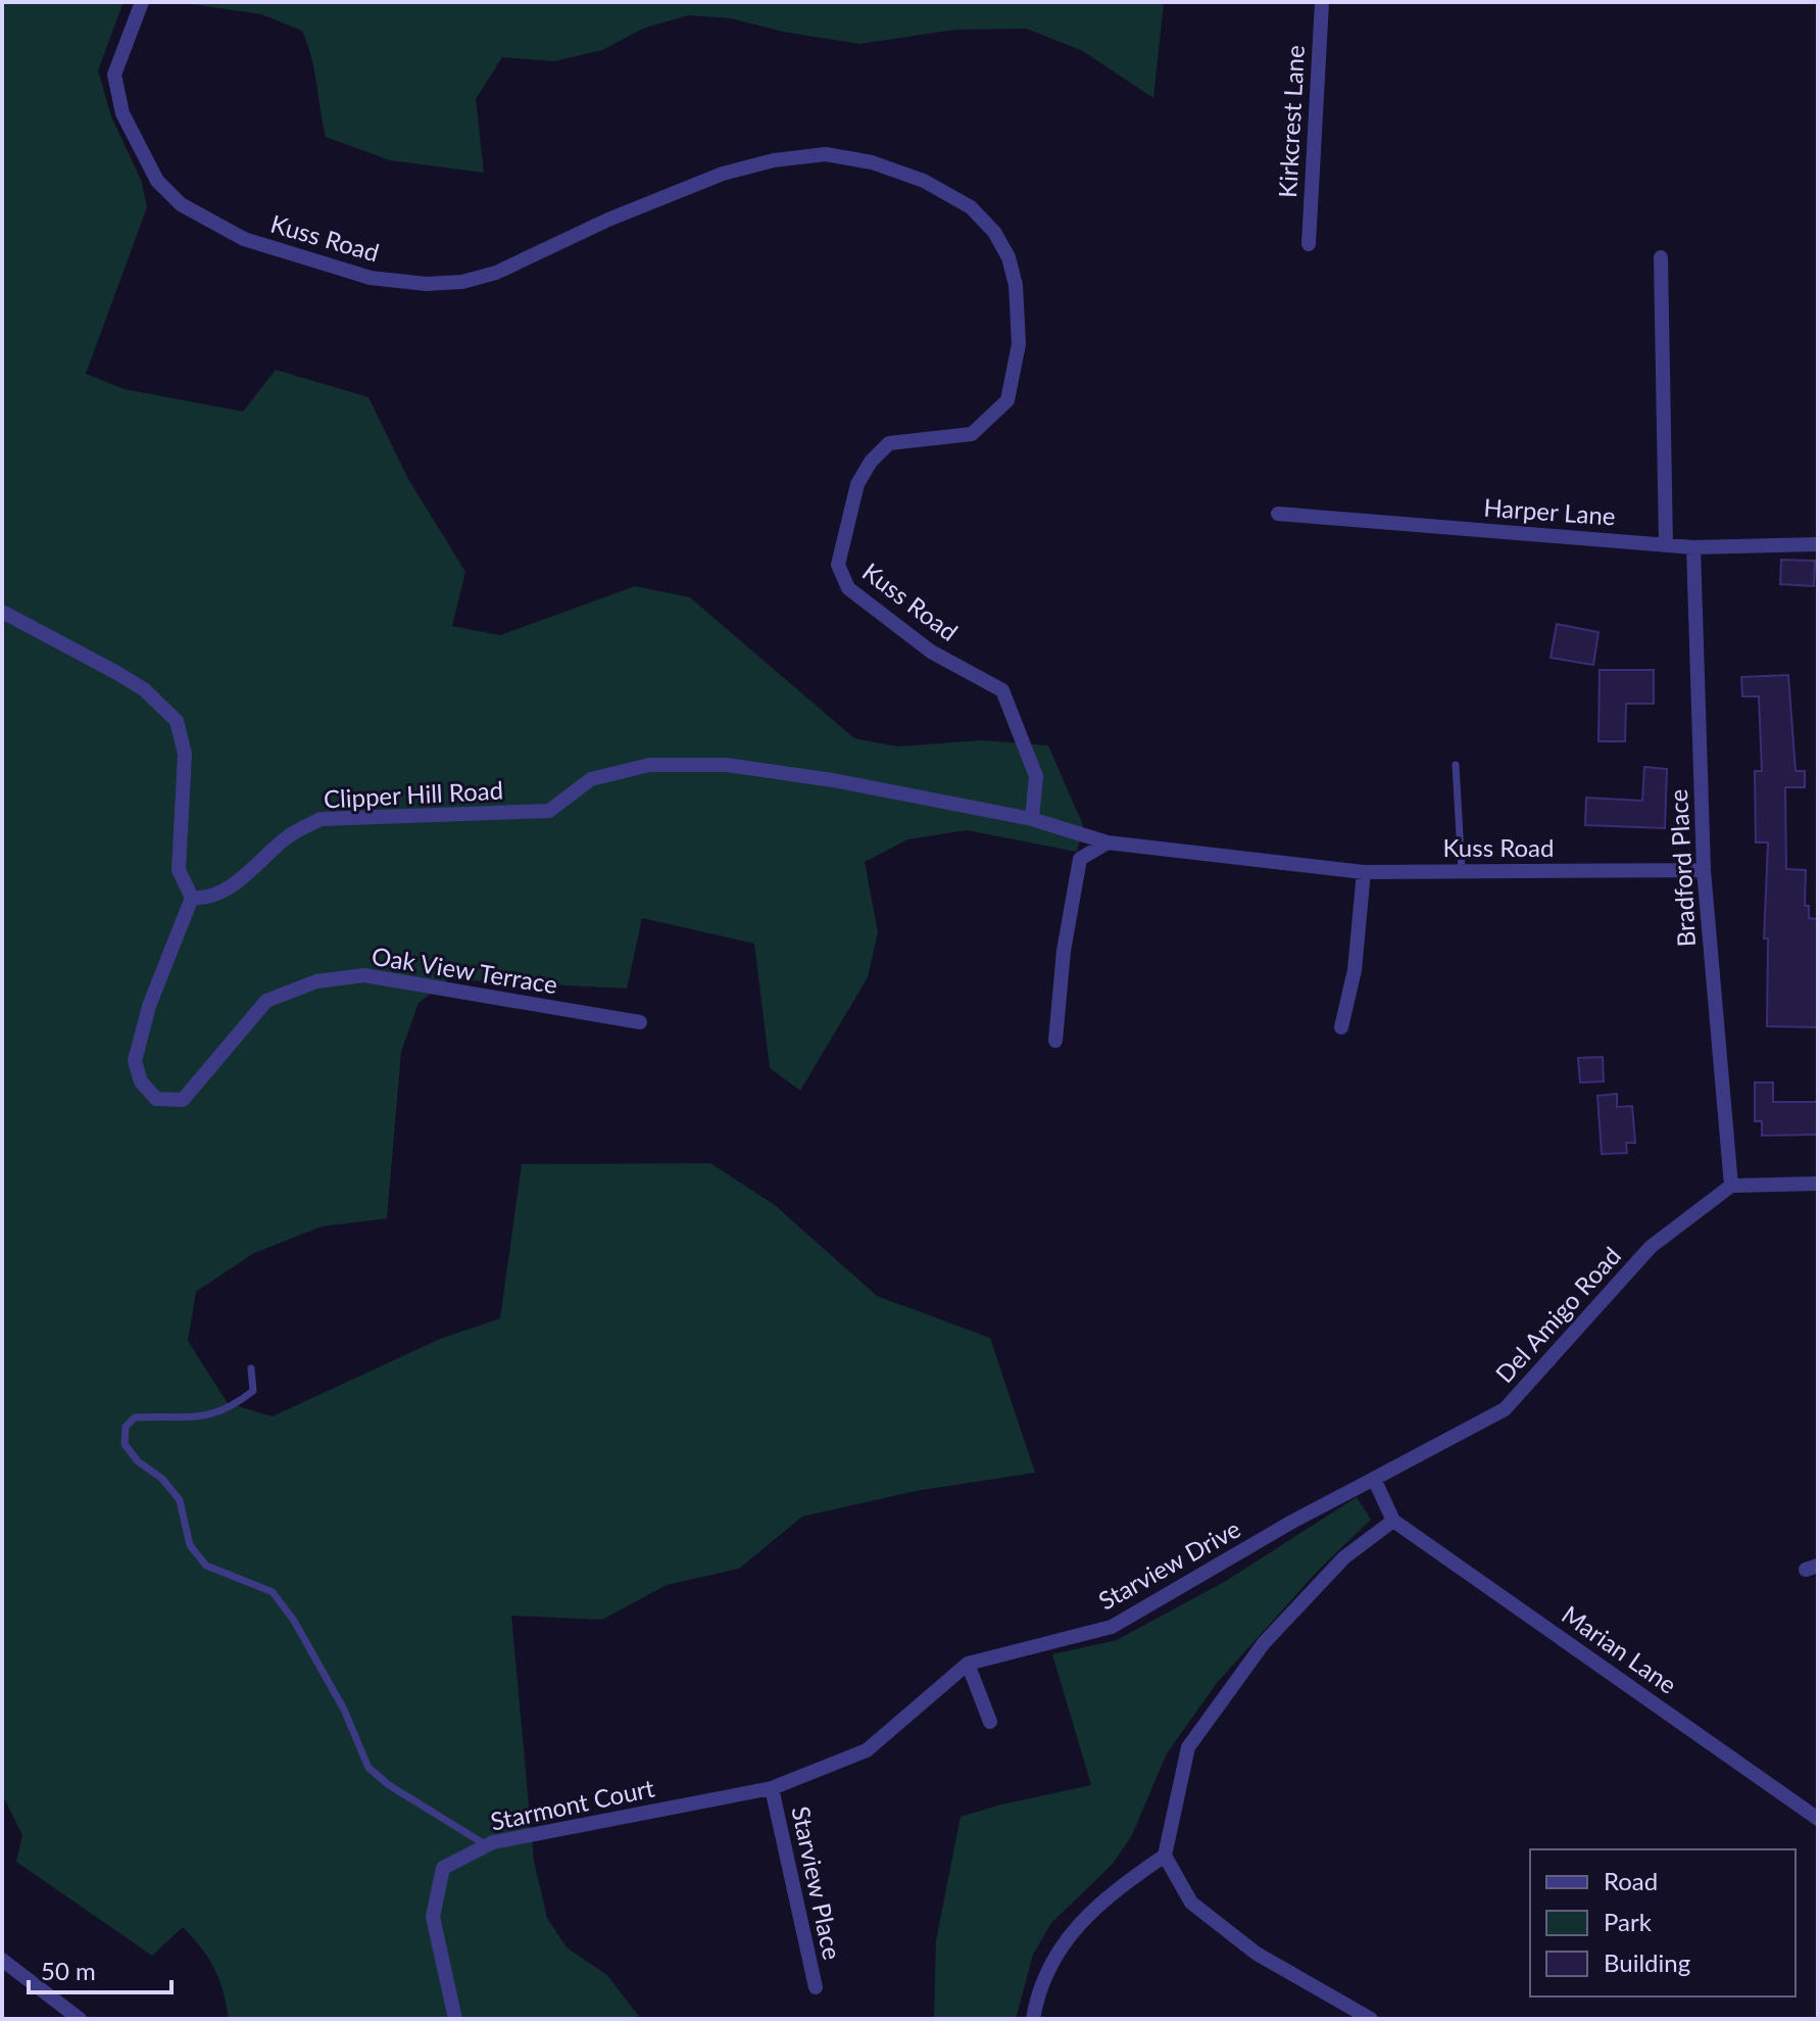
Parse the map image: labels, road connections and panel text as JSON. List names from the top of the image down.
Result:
{
  "streets": {
    "street": [
      "Kirkcrest Lane",
      "Kuss Road",
      "Harper Lane",
      "Clipper Hill Road",
      "Bradford Place",
      "Oak View Terrace",
      "Del Amigo Road",
      "Starview Drive",
      "Marian Lane",
      "Starmont Court",
      "Starview Place"
    ]
  },
  "crossings": [
    ["Kuss Road", "Clipper Hill Road"],
    ["Kuss Road", "Bradford Place"],
    ["Harper Lane", "Bradford Place"],
    ["Clipper Hill Road", "Oak View Terrace"],
    ["Bradford Place", "Del Amigo Road"],
    ["Del Amigo Road", "Starview Drive"],
    ["Starview Drive", "Starmont Court"],
    ["Starview Drive", "Starview Place"],
    ["Starmont Court", "Starview Place"]
  ],
  "legend": ["Road", "Park", "Building"],
  "scale_bar": "50 m"
}
